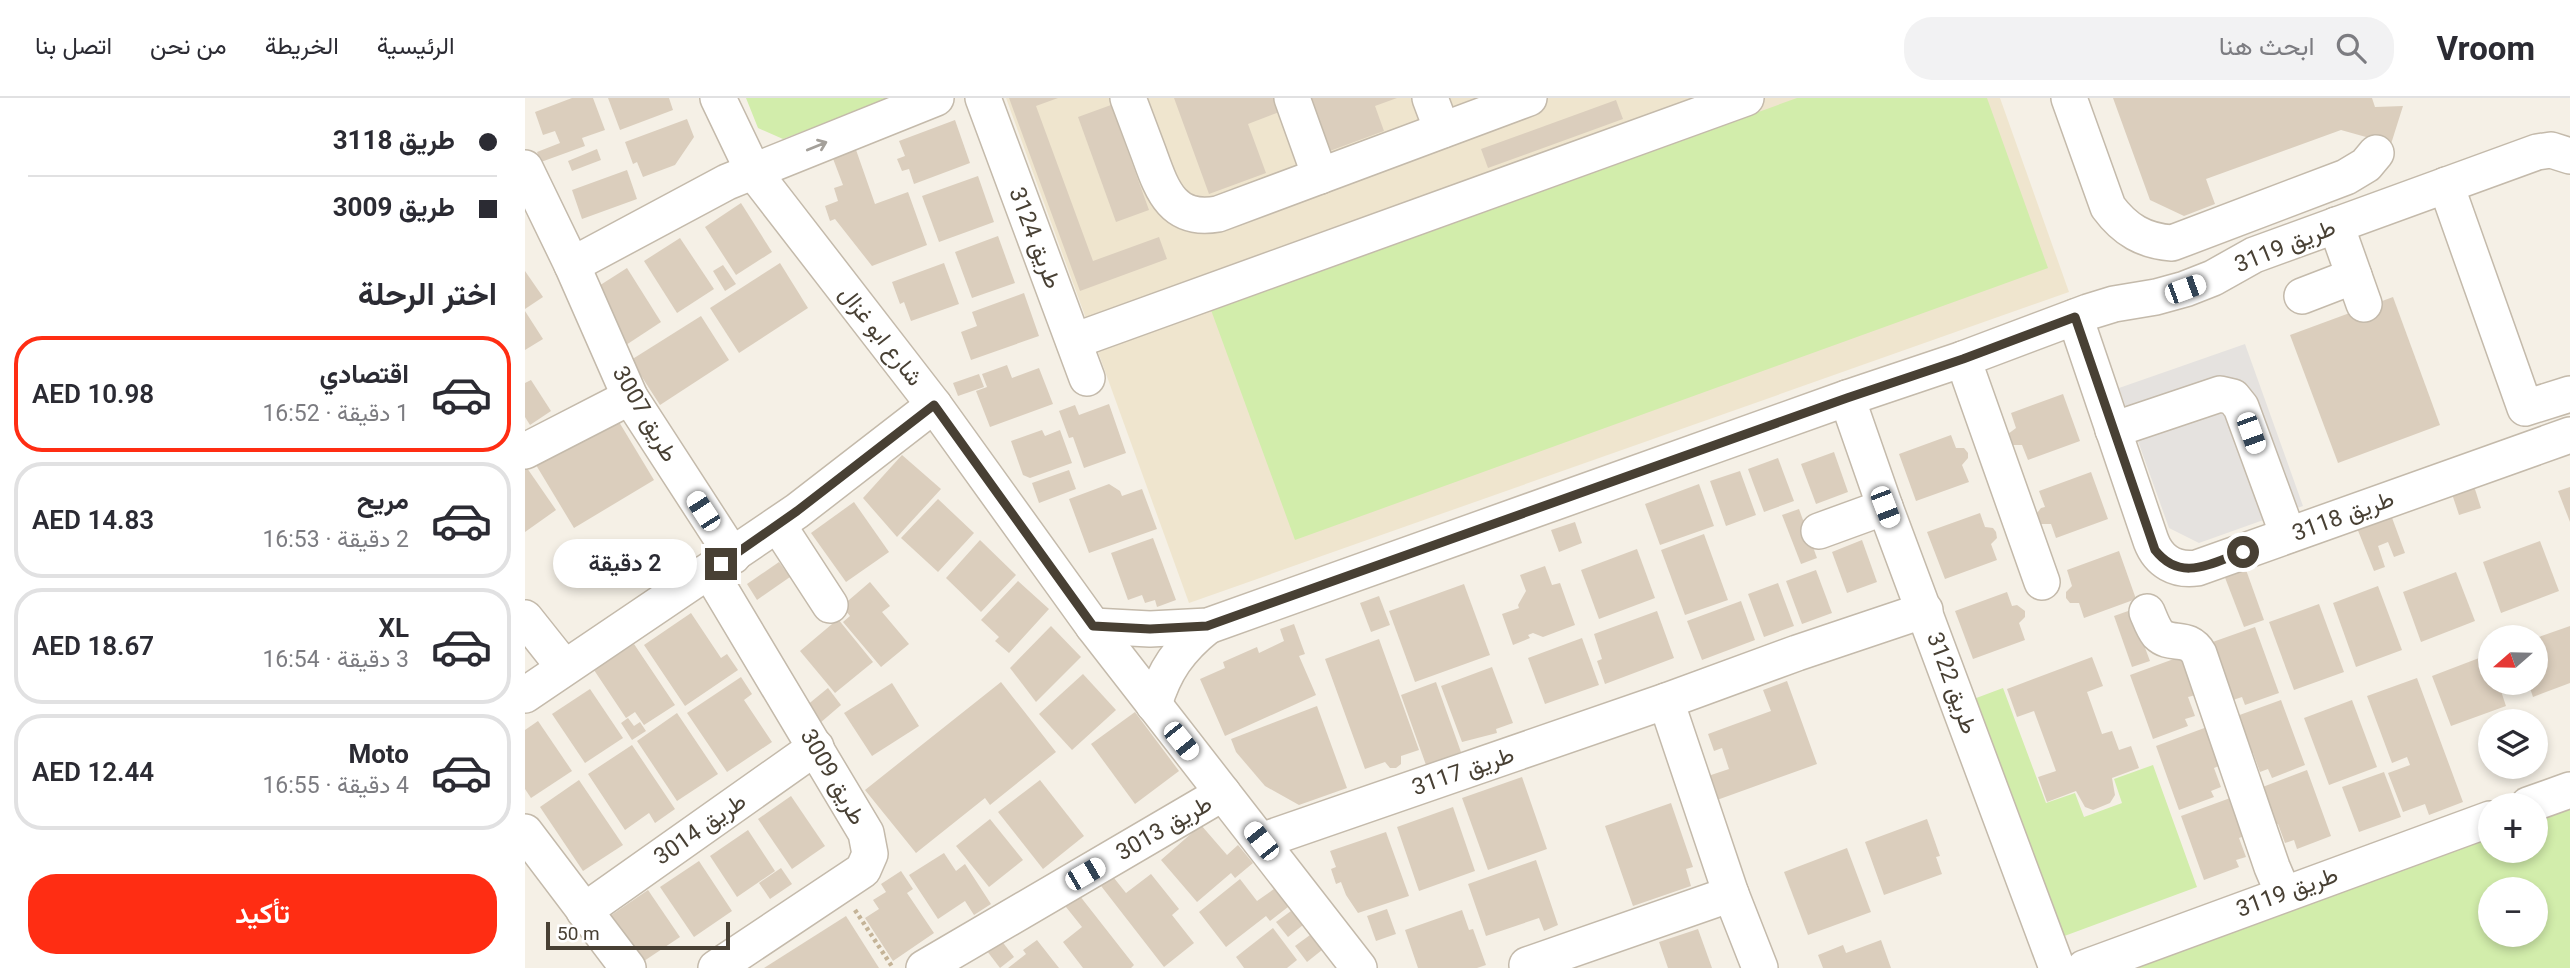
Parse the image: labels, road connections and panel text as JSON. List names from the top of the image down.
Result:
{
  "streets": {
    "street": [
      "طريق 3124",
      "طريق 3119",
      "شارع ابو غزال",
      "طريق 3007",
      "طريق 3118",
      "طريق 3122",
      "طريق 3117",
      "طريق 3009",
      "طريق 3013",
      "طريق 3014"
    ]
  },
  "crossings": [
    ["طريق 3119", "طريق 3118"],
    ["طريق 3119", "طريق 3122"],
    ["شارع ابو غزال", "طريق 3117"],
    ["شارع ابو غزال", "طريق 3013"],
    ["طريق 3007", "طريق 3009"],
    ["طريق 3122", "طريق 3117"],
    ["طريق 3009", "طريق 3014"]
  ],
  "scale_bar": "50 m",
  "north": "left",
  "page": {
    "header": "Vroom",
    "search": "ابحث هنا",
    "nav": [
      "الرئيسية",
      "الخريطة",
      "من نحن",
      "اتصل بنا"
    ],
    "banner": ["طريق 3118", "طريق 3009"],
    "heading": "اختر الرحلة",
    "list": [
      {
        "name": "اقتصادي",
        "note": "1 دقيقة · 16:52",
        "value": "AED 10.98"
      },
      {
        "name": "مريح",
        "note": "2 دقيقة · 16:53",
        "value": "AED 14.83"
      },
      {
        "name": "XL",
        "note": "3 دقيقة · 16:54",
        "value": "AED 18.67"
      },
      {
        "name": "Moto",
        "note": "4 دقيقة · 16:55",
        "value": "AED 12.44"
      }
    ],
    "bubble": "2 دقيقة",
    "map_buttons": ["+", "−"],
    "buttons": "تأكيد",
    "scale": "50 m"
  }
}
